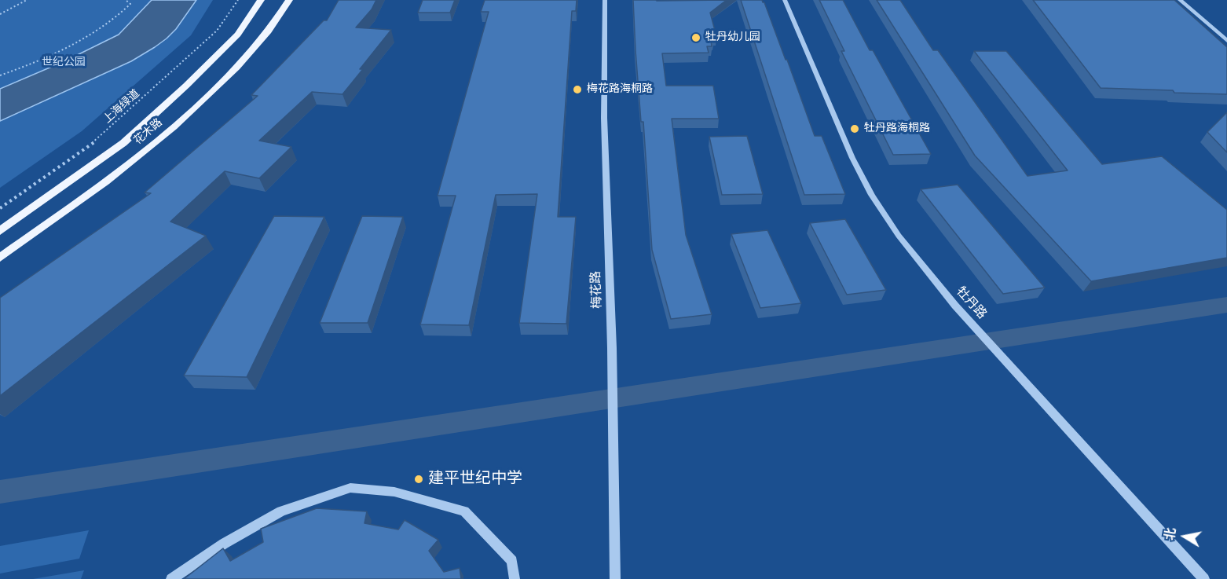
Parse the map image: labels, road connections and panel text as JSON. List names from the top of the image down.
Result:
{
  "streets": {
    "main road": ["花木路"],
    "street": ["梅花路", "牡丹路"],
    "path": ["上海绿道"]
  },
  "parks": ["世纪公园"],
  "places": [
    "牡丹幼儿园",
    "梅花路海桐路",
    "牡丹路海桐路",
    "建平世纪中学"
  ],
  "north": "left"
}
